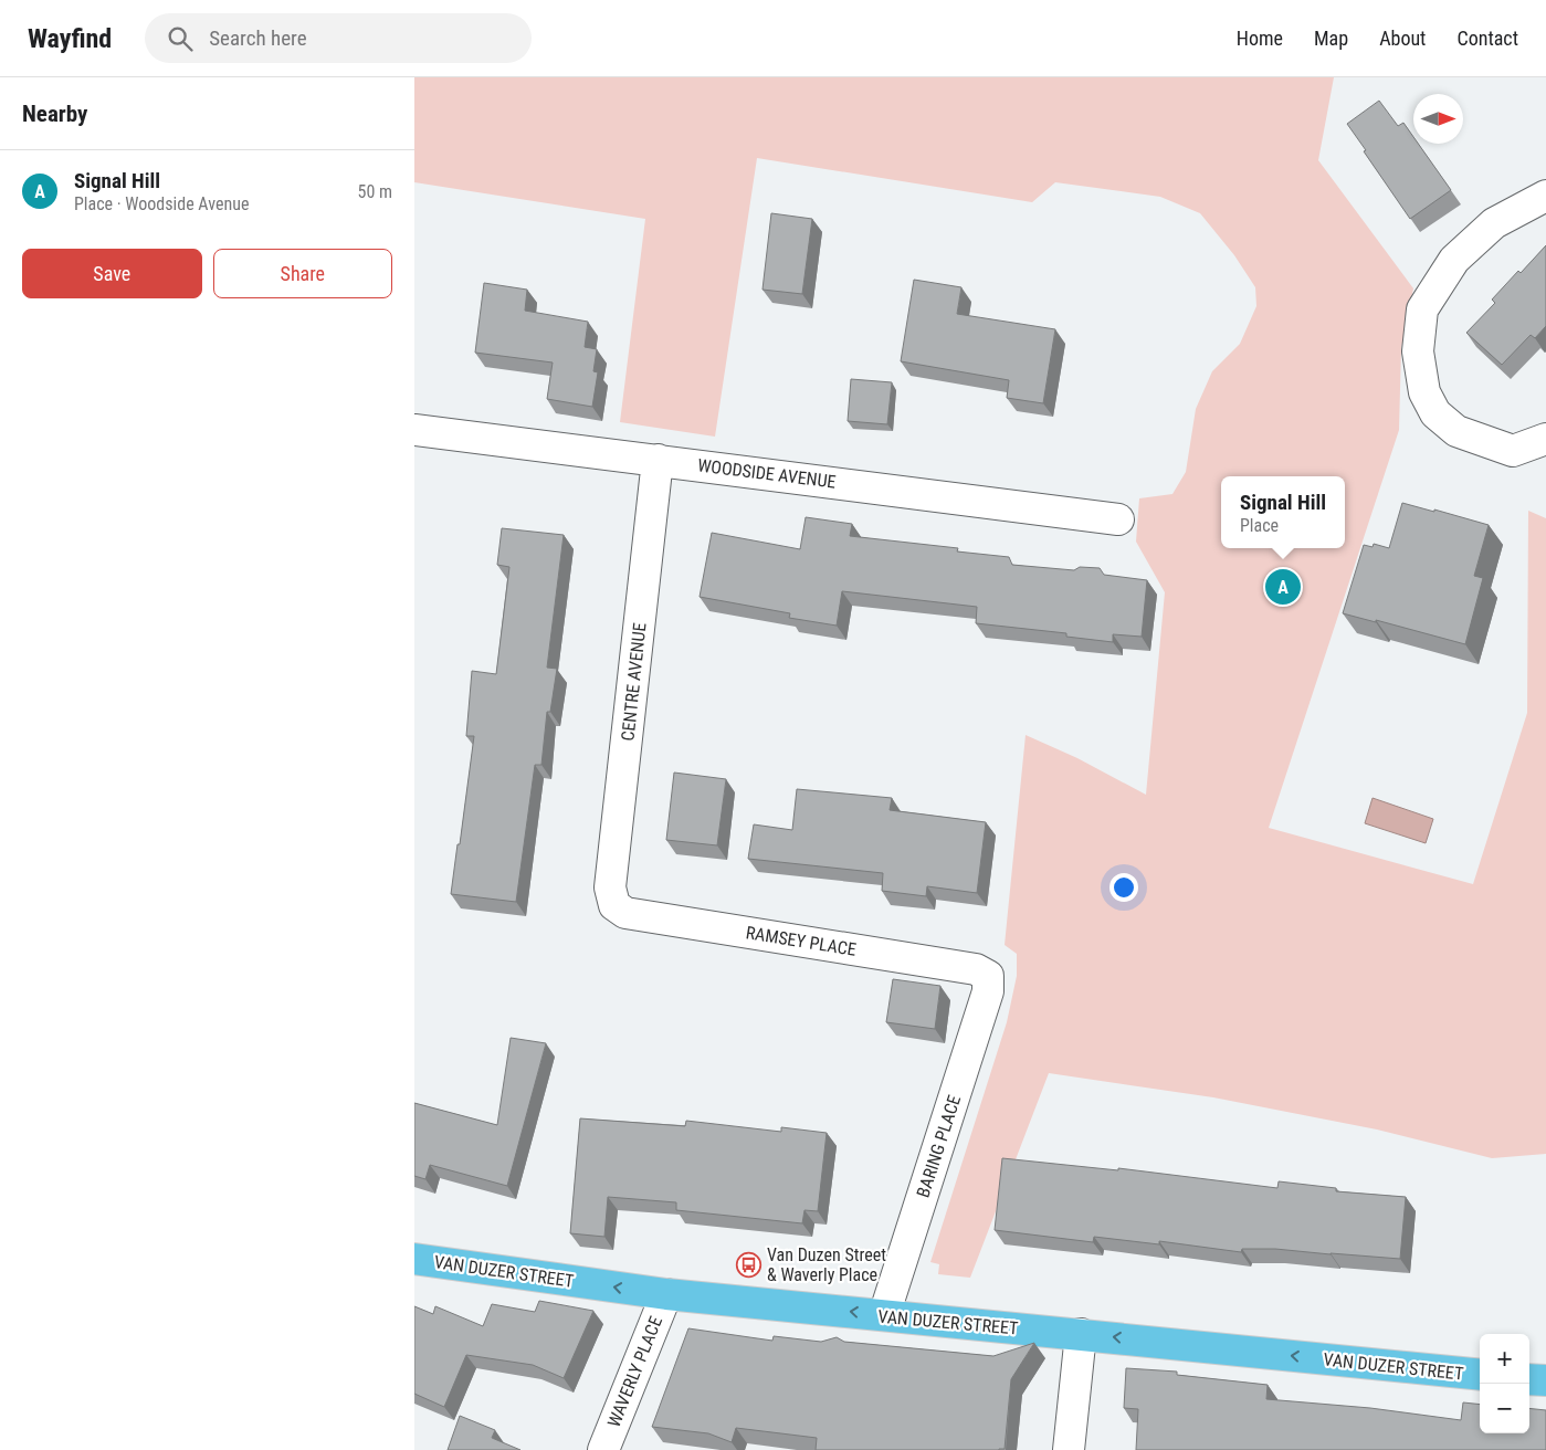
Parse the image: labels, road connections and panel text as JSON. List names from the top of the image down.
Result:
{
  "streets": {
    "main road": ["VAN DUZER STREET"],
    "street": [
      "WOODSIDE AVENUE",
      "CENTRE AVENUE",
      "RAMSEY PLACE",
      "BARING PLACE",
      "WAVERLY PLACE"
    ]
  },
  "crossings": [
    ["WOODSIDE AVENUE", "CENTRE AVENUE"],
    ["CENTRE AVENUE", "RAMSEY PLACE"],
    ["RAMSEY PLACE", "BARING PLACE"],
    ["BARING PLACE", "VAN DUZER STREET"],
    ["VAN DUZER STREET", "WAVERLY PLACE"]
  ],
  "one_way": ["VAN DUZER STREET"],
  "places": {
    "bus stop": ["Van Duzen Street & Waverly Place"]
  },
  "north": "right",
  "page": {
    "header": "Wayfind",
    "search": "Search here",
    "nav": [
      "Home",
      "Map",
      "About",
      "Contact"
    ],
    "heading": "Nearby",
    "list": [
      {
        "mark": "A",
        "name": "Signal Hill",
        "note": "Place · Woodside Avenue",
        "value": "50 m"
      }
    ],
    "buttons": ["Save", "Share"],
    "popup": ["Signal Hill", "Place"],
    "pins": "A",
    "map_buttons": ["+", "−"]
  }
}
